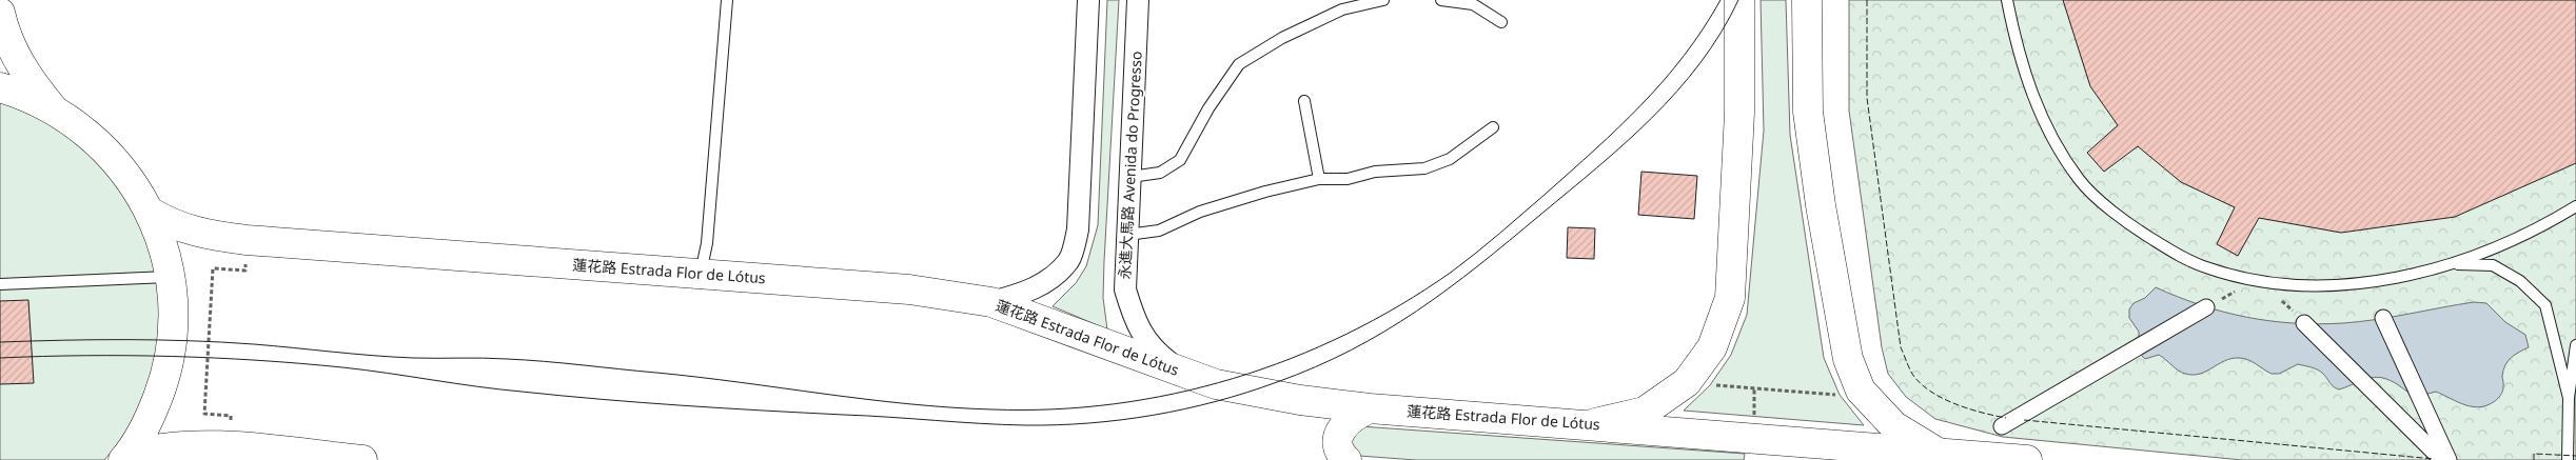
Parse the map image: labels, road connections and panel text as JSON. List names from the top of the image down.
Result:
{
  "streets": {
    "main road": ["蓮花路 Estrada Flor de Lótus"],
    "street": ["永進大馬路 Avenida do Progresso"]
  },
  "crossings": [
    ["永進大馬路 Avenida do Progresso", "蓮花路 Estrada Flor de Lótus"]
  ]
}
